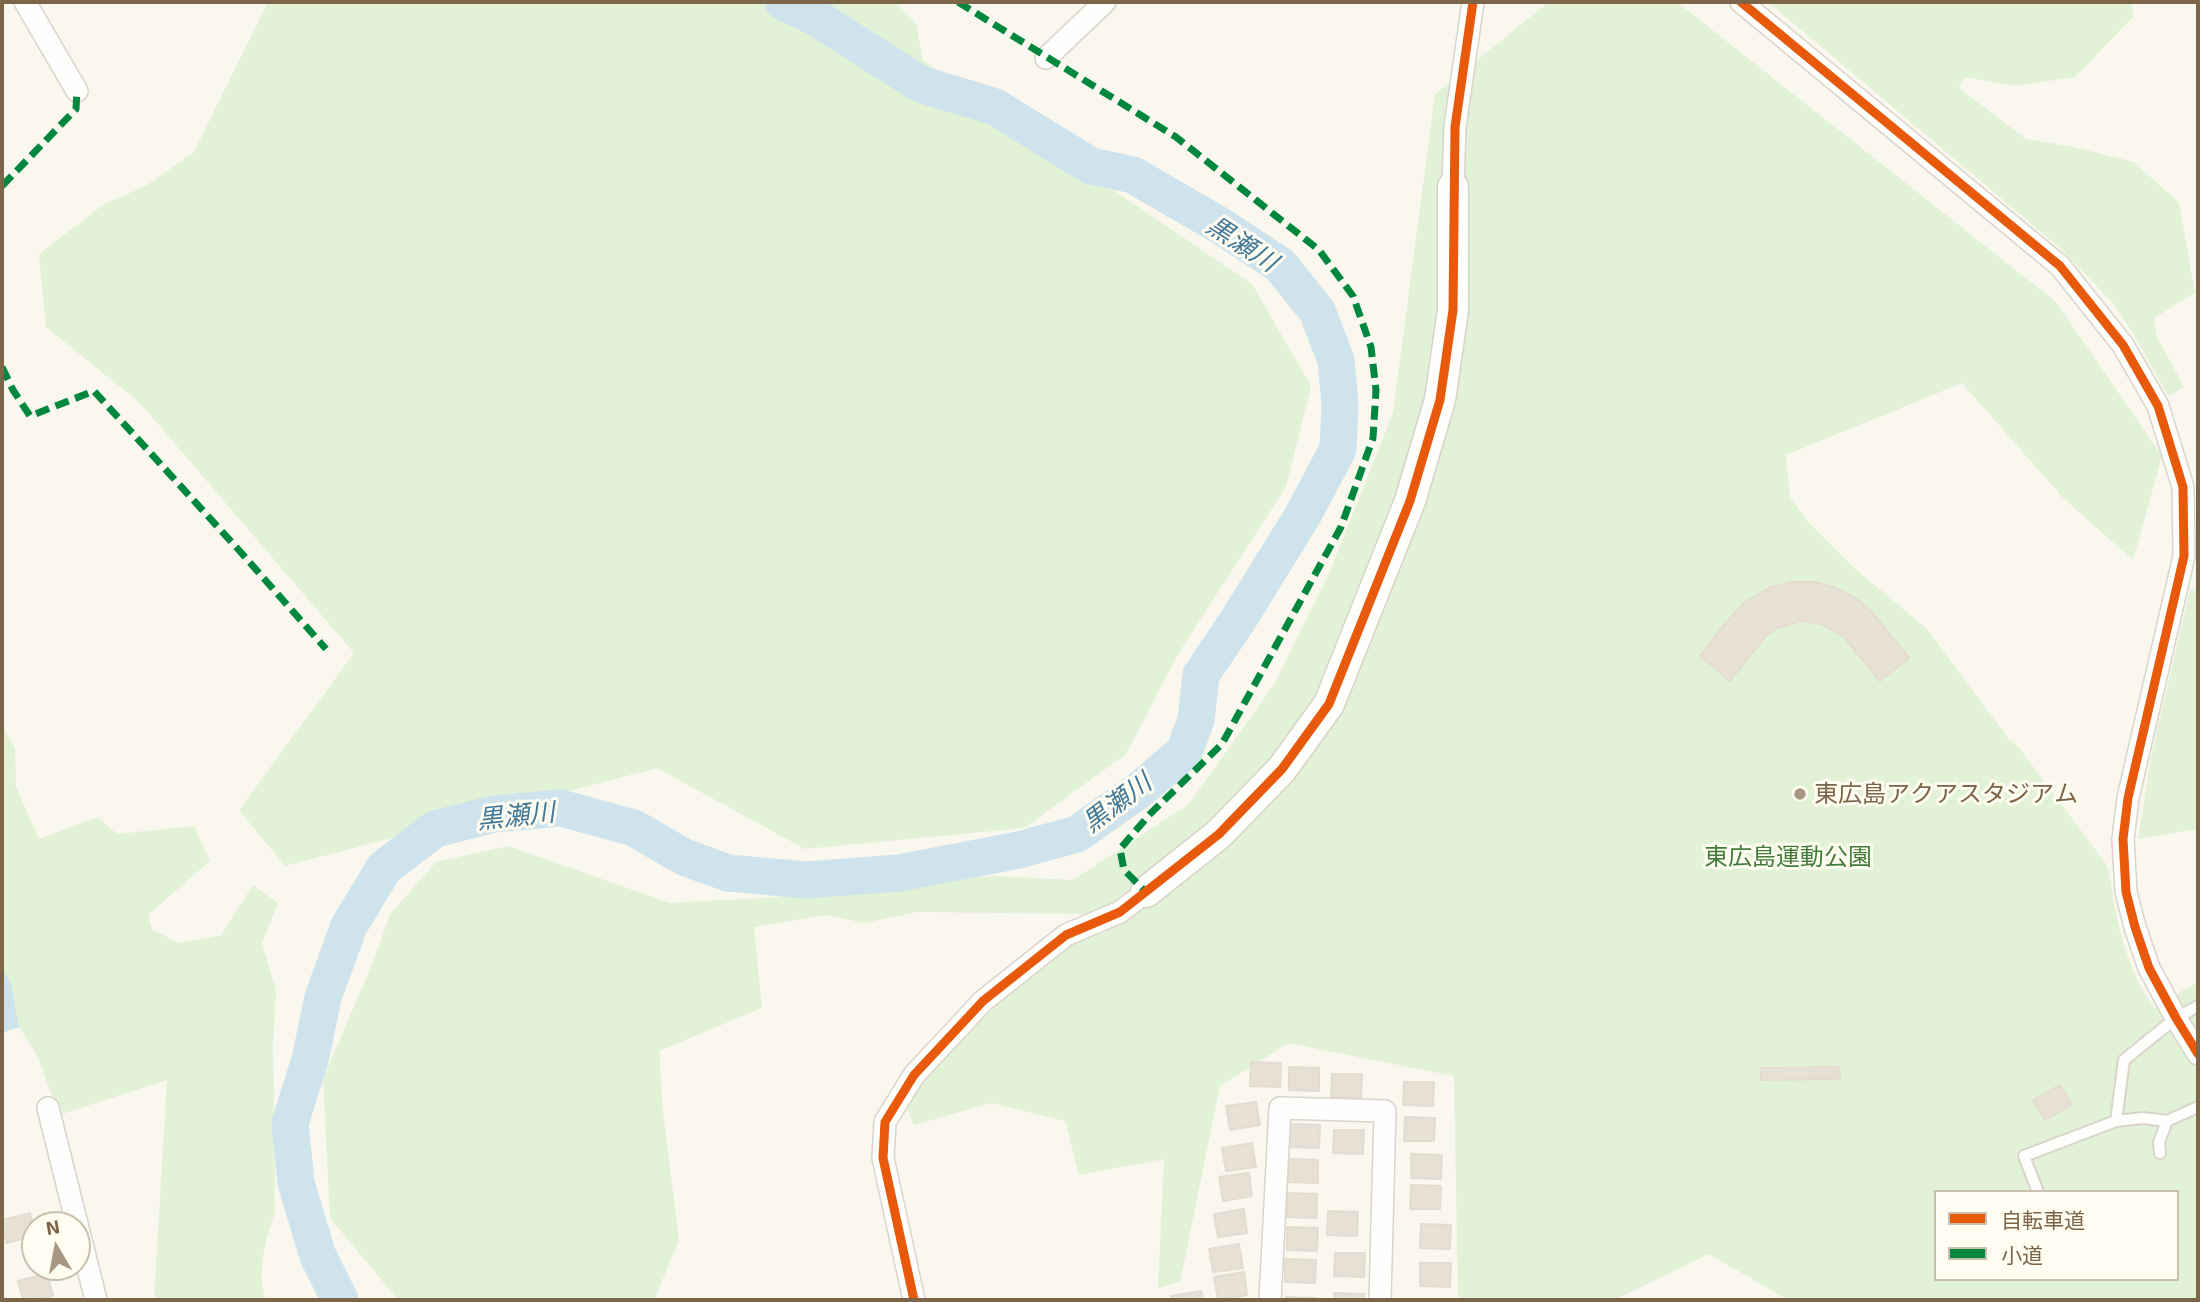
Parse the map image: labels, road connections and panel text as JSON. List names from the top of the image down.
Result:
{
  "water": ["黒瀬川"],
  "parks": ["東広島運動公園"],
  "places": ["東広島アクアスタジアム"],
  "legend": ["自転車道", "小道"],
  "north": "top"
}
